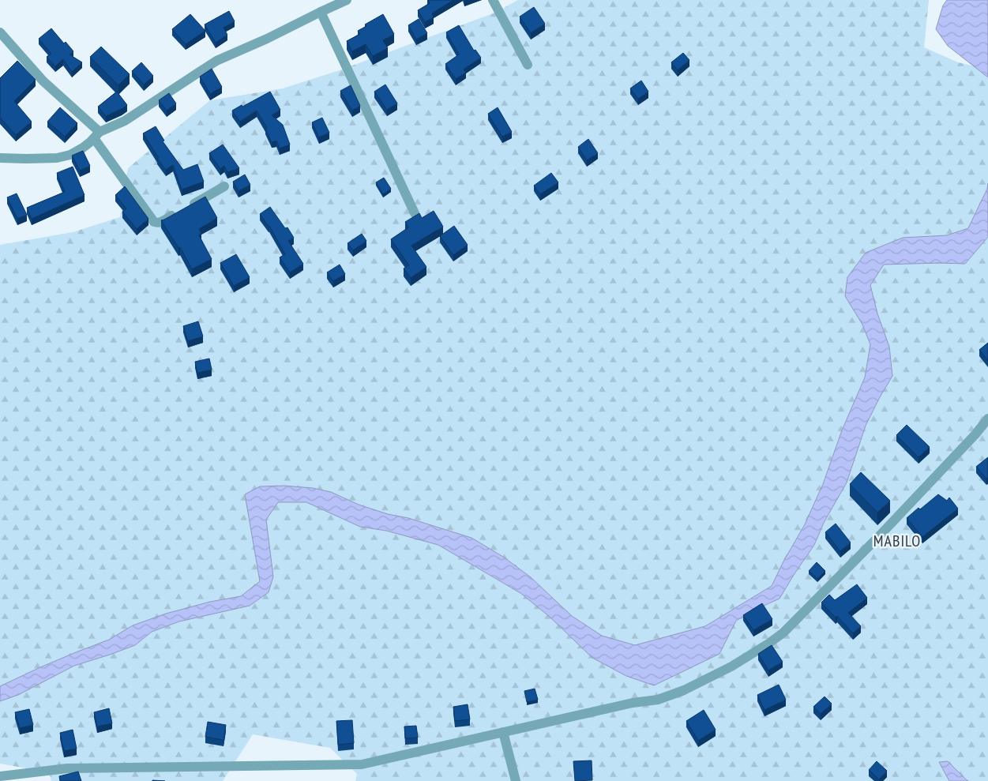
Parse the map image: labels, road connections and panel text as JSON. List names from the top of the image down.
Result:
{
  "districts": ["MABILO"]
}
